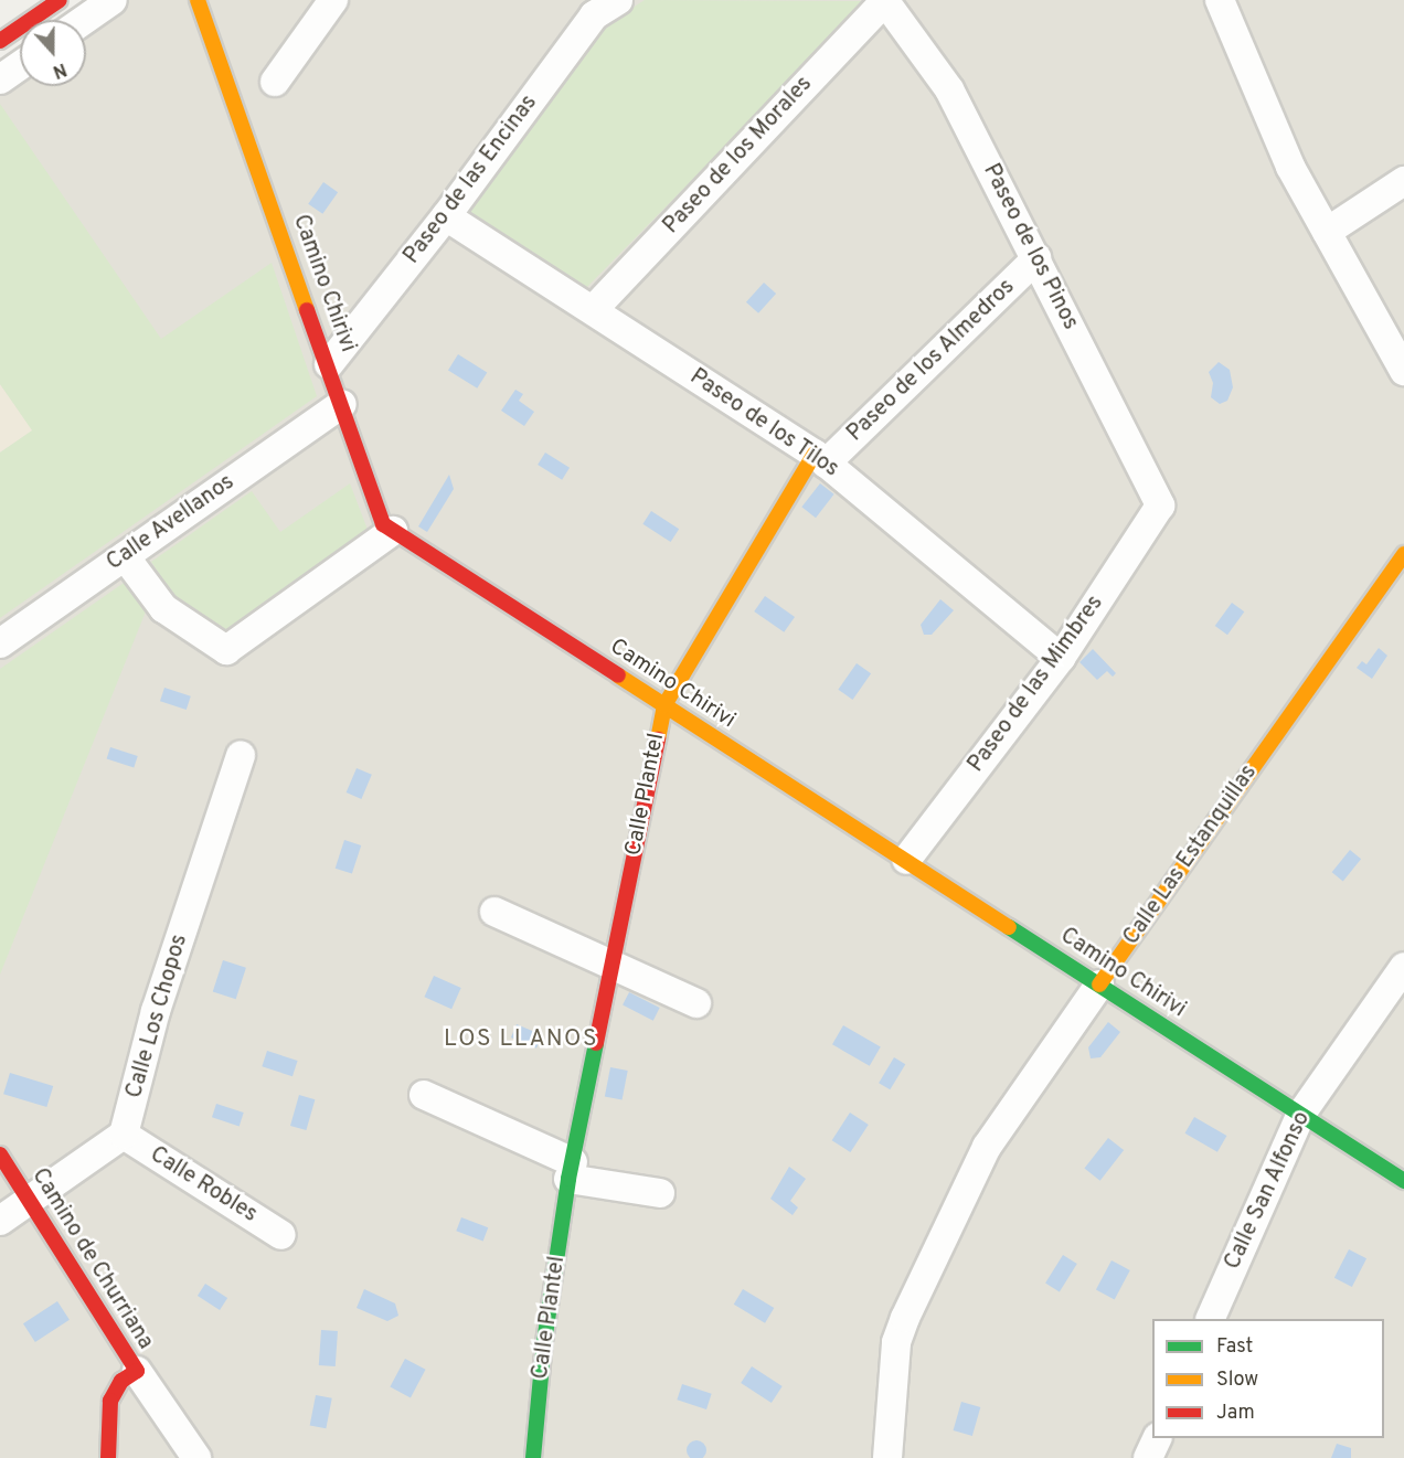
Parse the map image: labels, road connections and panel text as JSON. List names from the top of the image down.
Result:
{
  "streets": {
    "street": [
      "Paseo de los Morales",
      "Paseo de las Encinas",
      "Paseo de los Pinos",
      "Camino Chirivi",
      "Paseo de los Almedros",
      "Paseo de los Tilos",
      "Calle Avellanos",
      "Paseo de las Mimbres",
      "Calle Plantel",
      "Calle Las Estanquillas",
      "Calle Los Chopos",
      "Calle Robles",
      "Calle San Alfonso",
      "Camino de Churriana"
    ]
  },
  "crossings": [
    ["Paseo de los Morales", "Paseo de los Pinos"],
    ["Paseo de los Morales", "Paseo de los Tilos"],
    ["Paseo de las Encinas", "Camino Chirivi"],
    ["Paseo de las Encinas", "Paseo de los Tilos"],
    ["Paseo de los Pinos", "Paseo de los Almedros"],
    ["Paseo de los Pinos", "Paseo de las Mimbres"],
    ["Camino Chirivi", "Paseo de los Almedros"],
    ["Camino Chirivi", "Calle Avellanos"],
    ["Camino Chirivi", "Paseo de las Mimbres"],
    ["Camino Chirivi", "Calle Plantel"],
    ["Camino Chirivi", "Calle Las Estanquillas"],
    ["Camino Chirivi", "Calle San Alfonso"],
    ["Paseo de los Almedros", "Paseo de los Tilos"],
    ["Paseo de los Almedros", "Calle Plantel"],
    ["Paseo de los Tilos", "Paseo de las Mimbres"],
    ["Calle Los Chopos", "Calle Robles"]
  ],
  "districts": ["LOS LLANOS"],
  "legend": ["Fast", "Slow", "Jam"],
  "north": "bottom"
}
